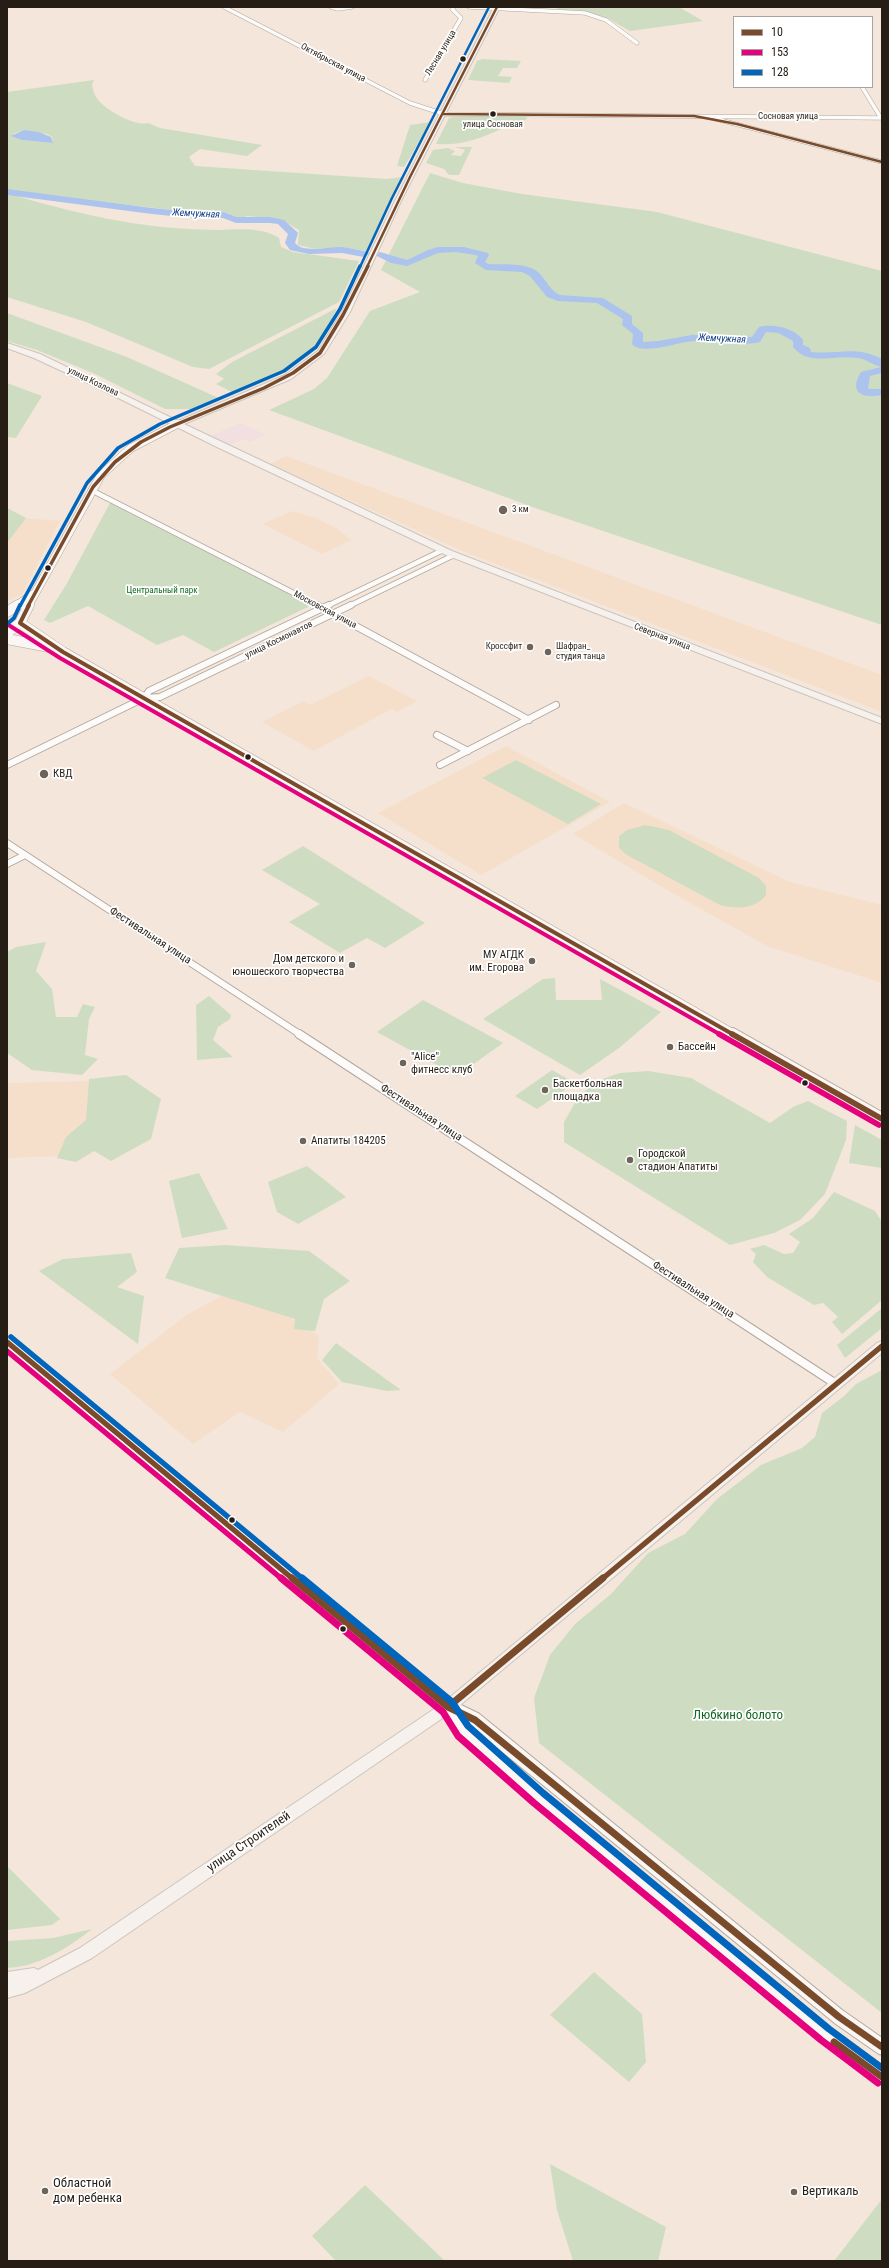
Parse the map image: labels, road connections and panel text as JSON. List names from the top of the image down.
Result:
{
  "streets": {
    "main road": ["улица Козлова", "Северная улица", "улица Строителей"],
    "street": [
      "Лесная улица",
      "Октябрьская улица",
      "Сосновая улица",
      "Московская улица",
      "улица Космонавтов",
      "Фестивальная улица"
    ]
  },
  "crossings": [
    ["Октябрьская улица", "Сосновая улица"],
    ["Московская улица", "улица Космонавтов"],
    ["Северная улица", "улица Космонавтов"],
    ["Фестивальная улица", "улица Строителей"]
  ],
  "water": ["Жемчужная"],
  "parks": ["Центральный парк", "Любкино болото"],
  "places": [
    "улица Сосновая",
    "3 км",
    "Кроссфит",
    "Шафран_ студия танца",
    "КВД",
    "МУ АГДК им. Егорова",
    "Дом детского и юношеского творчества",
    "Бассейн",
    "\"Alice\" фитнесс клуб",
    "Баскетбольная площадка",
    "Апатиты 184205",
    "Городской стадион Апатиты",
    "Областной дом ребенка",
    "Вертикаль"
  ],
  "lines": ["transit line 10", "transit line 128", "transit line 153"],
  "legend": ["10", "153", "128"]
}
